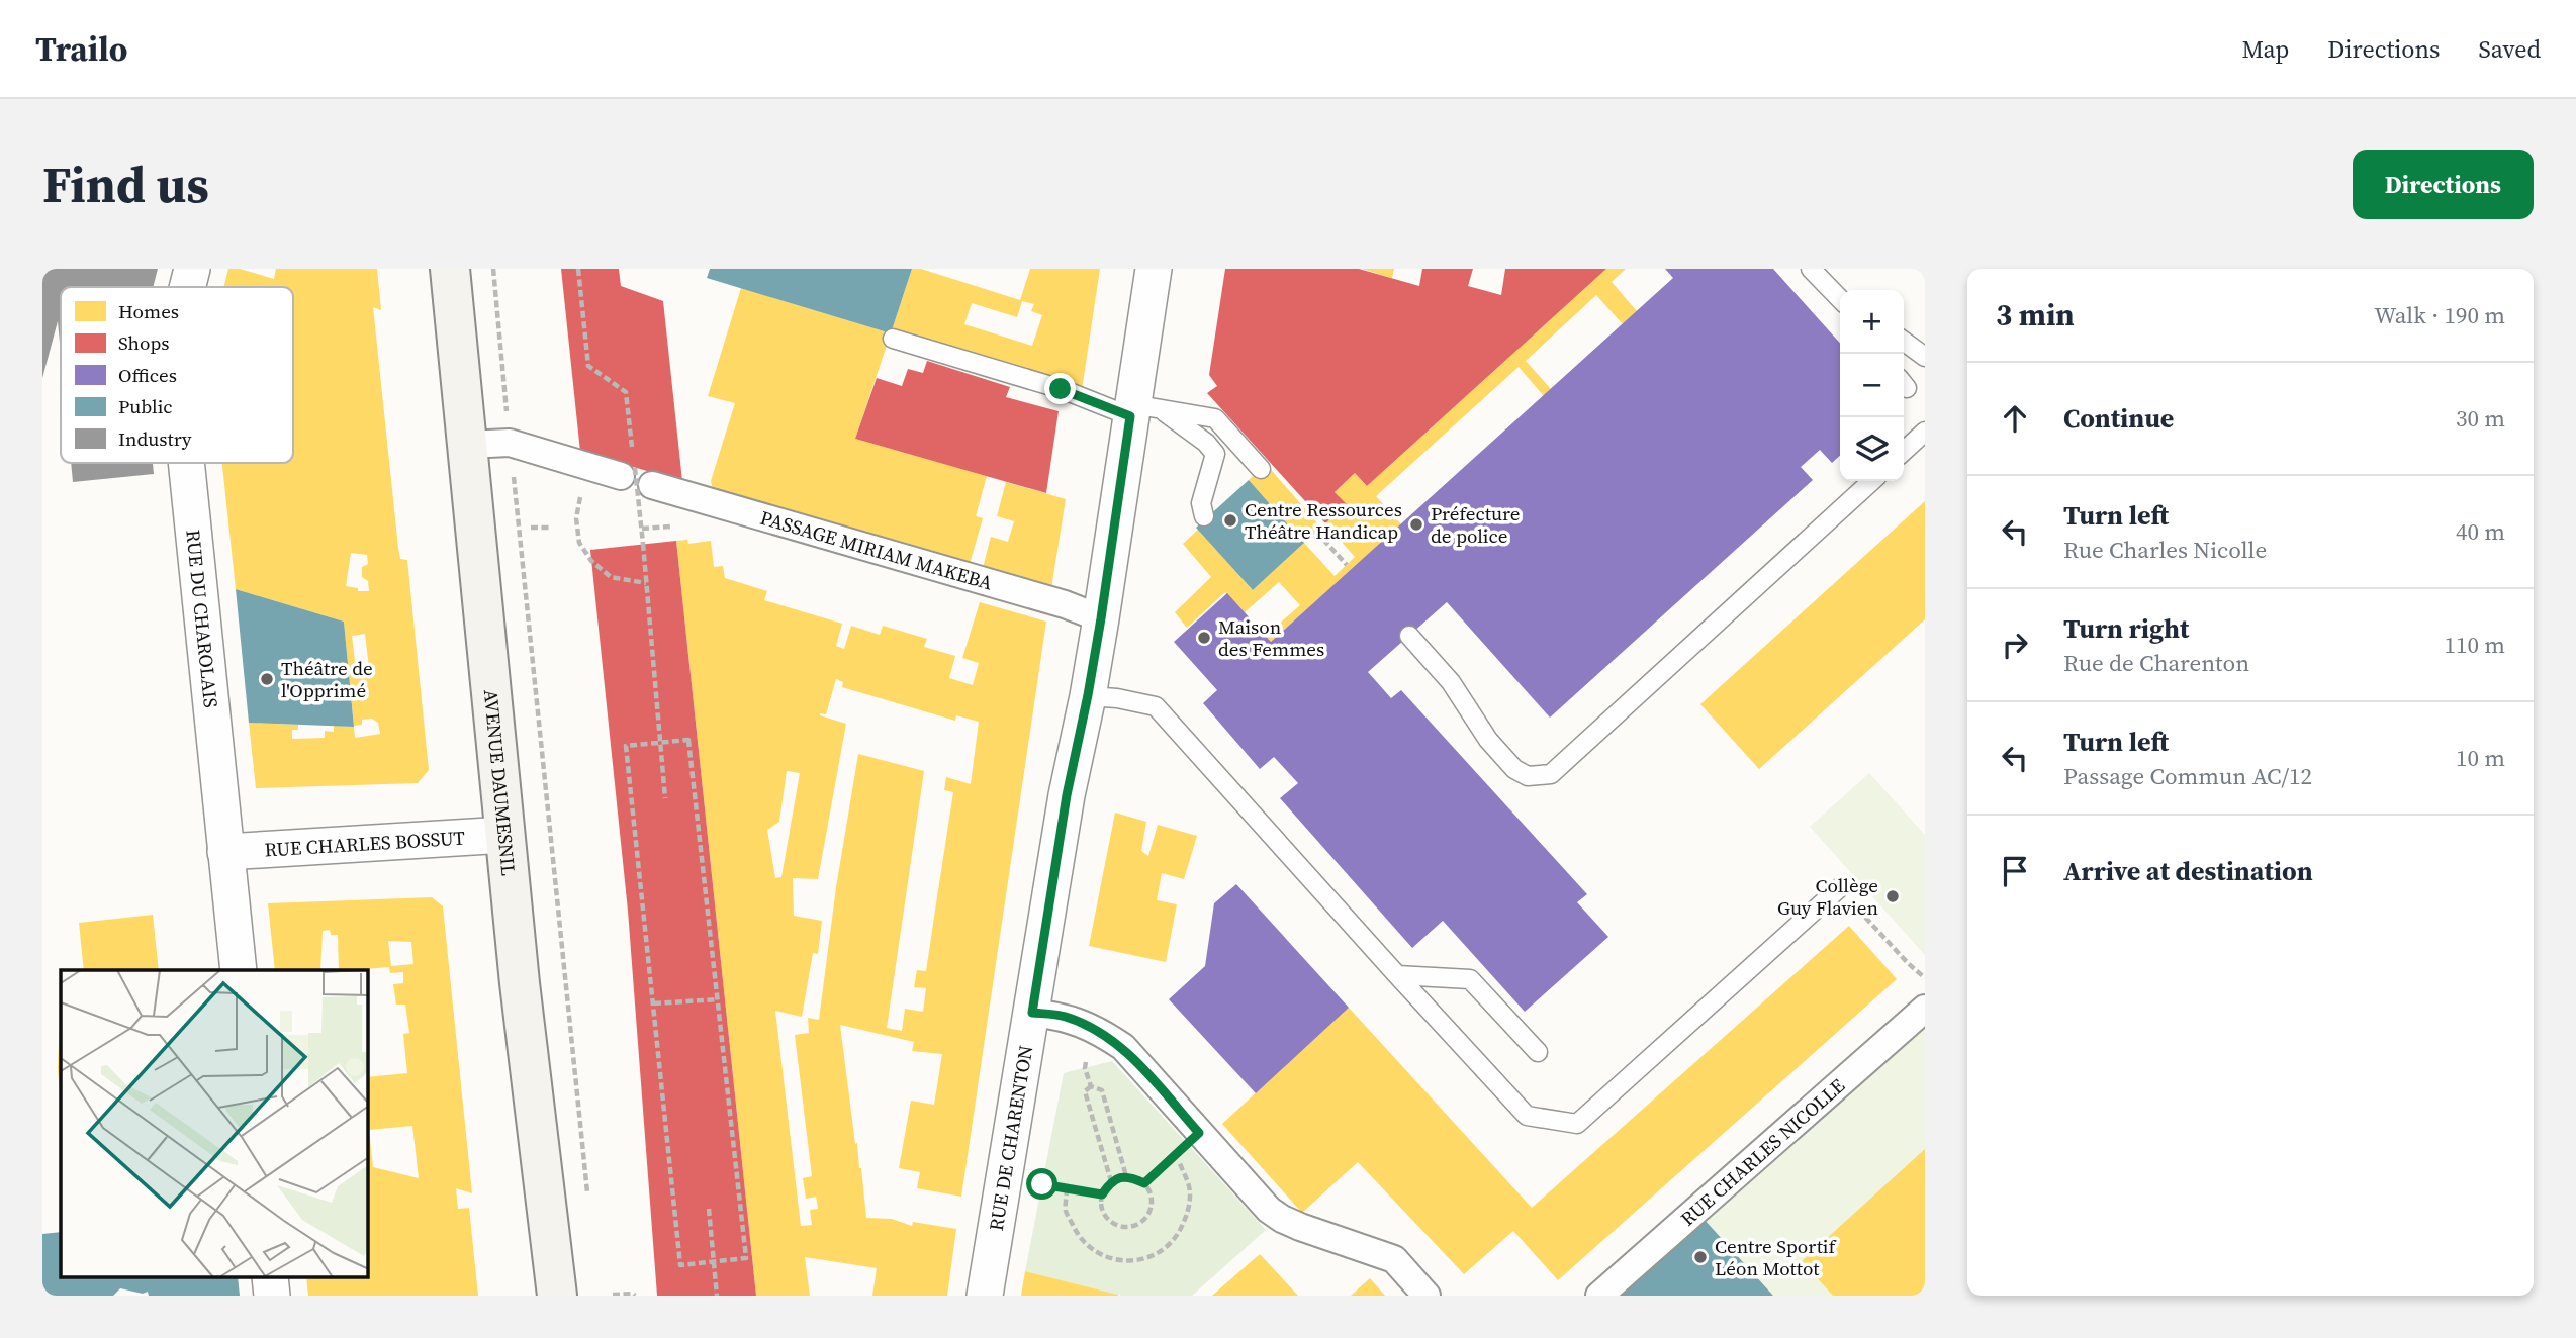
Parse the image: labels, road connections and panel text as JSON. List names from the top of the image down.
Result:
{
  "streets": {
    "main road": ["AVENUE DAUMESNIL"],
    "street": [
      "PASSAGE MIRIAM MAKEBA",
      "RUE DU CHAROLAIS",
      "RUE CHARLES BOSSUT",
      "RUE DE CHARENTON",
      "RUE CHARLES NICOLLE"
    ]
  },
  "crossings": [
    ["PASSAGE MIRIAM MAKEBA", "AVENUE DAUMESNIL"],
    ["PASSAGE MIRIAM MAKEBA", "RUE DE CHARENTON"],
    ["RUE DU CHAROLAIS", "RUE CHARLES BOSSUT"],
    ["AVENUE DAUMESNIL", "RUE CHARLES BOSSUT"]
  ],
  "places": [
    "Centre Ressources Théâtre Handicap",
    "Préfecture de police",
    "Maison des Femmes",
    "Théâtre de l'Opprimé",
    "Collège Guy Flavien",
    "Centre Sportif Léon Mottot"
  ],
  "legend": [
    "Homes",
    "Shops",
    "Offices",
    "Public",
    "Industry"
  ],
  "page": {
    "header": "Trailo",
    "nav": ["Map", "Directions", "Saved"],
    "buttons": "Directions",
    "title": "Find us",
    "heading": ["3 min", "Walk · 190 m"],
    "map_buttons": ["+", "−"],
    "list": [
      ["Continue", "30 m"],
      ["Turn left", "Rue Charles Nicolle", "40 m"],
      ["Turn right", "Rue de Charenton", "110 m"],
      ["Turn left", "Passage Commun AC/12", "10 m"],
      "Arrive at destination"
    ]
  }
}
